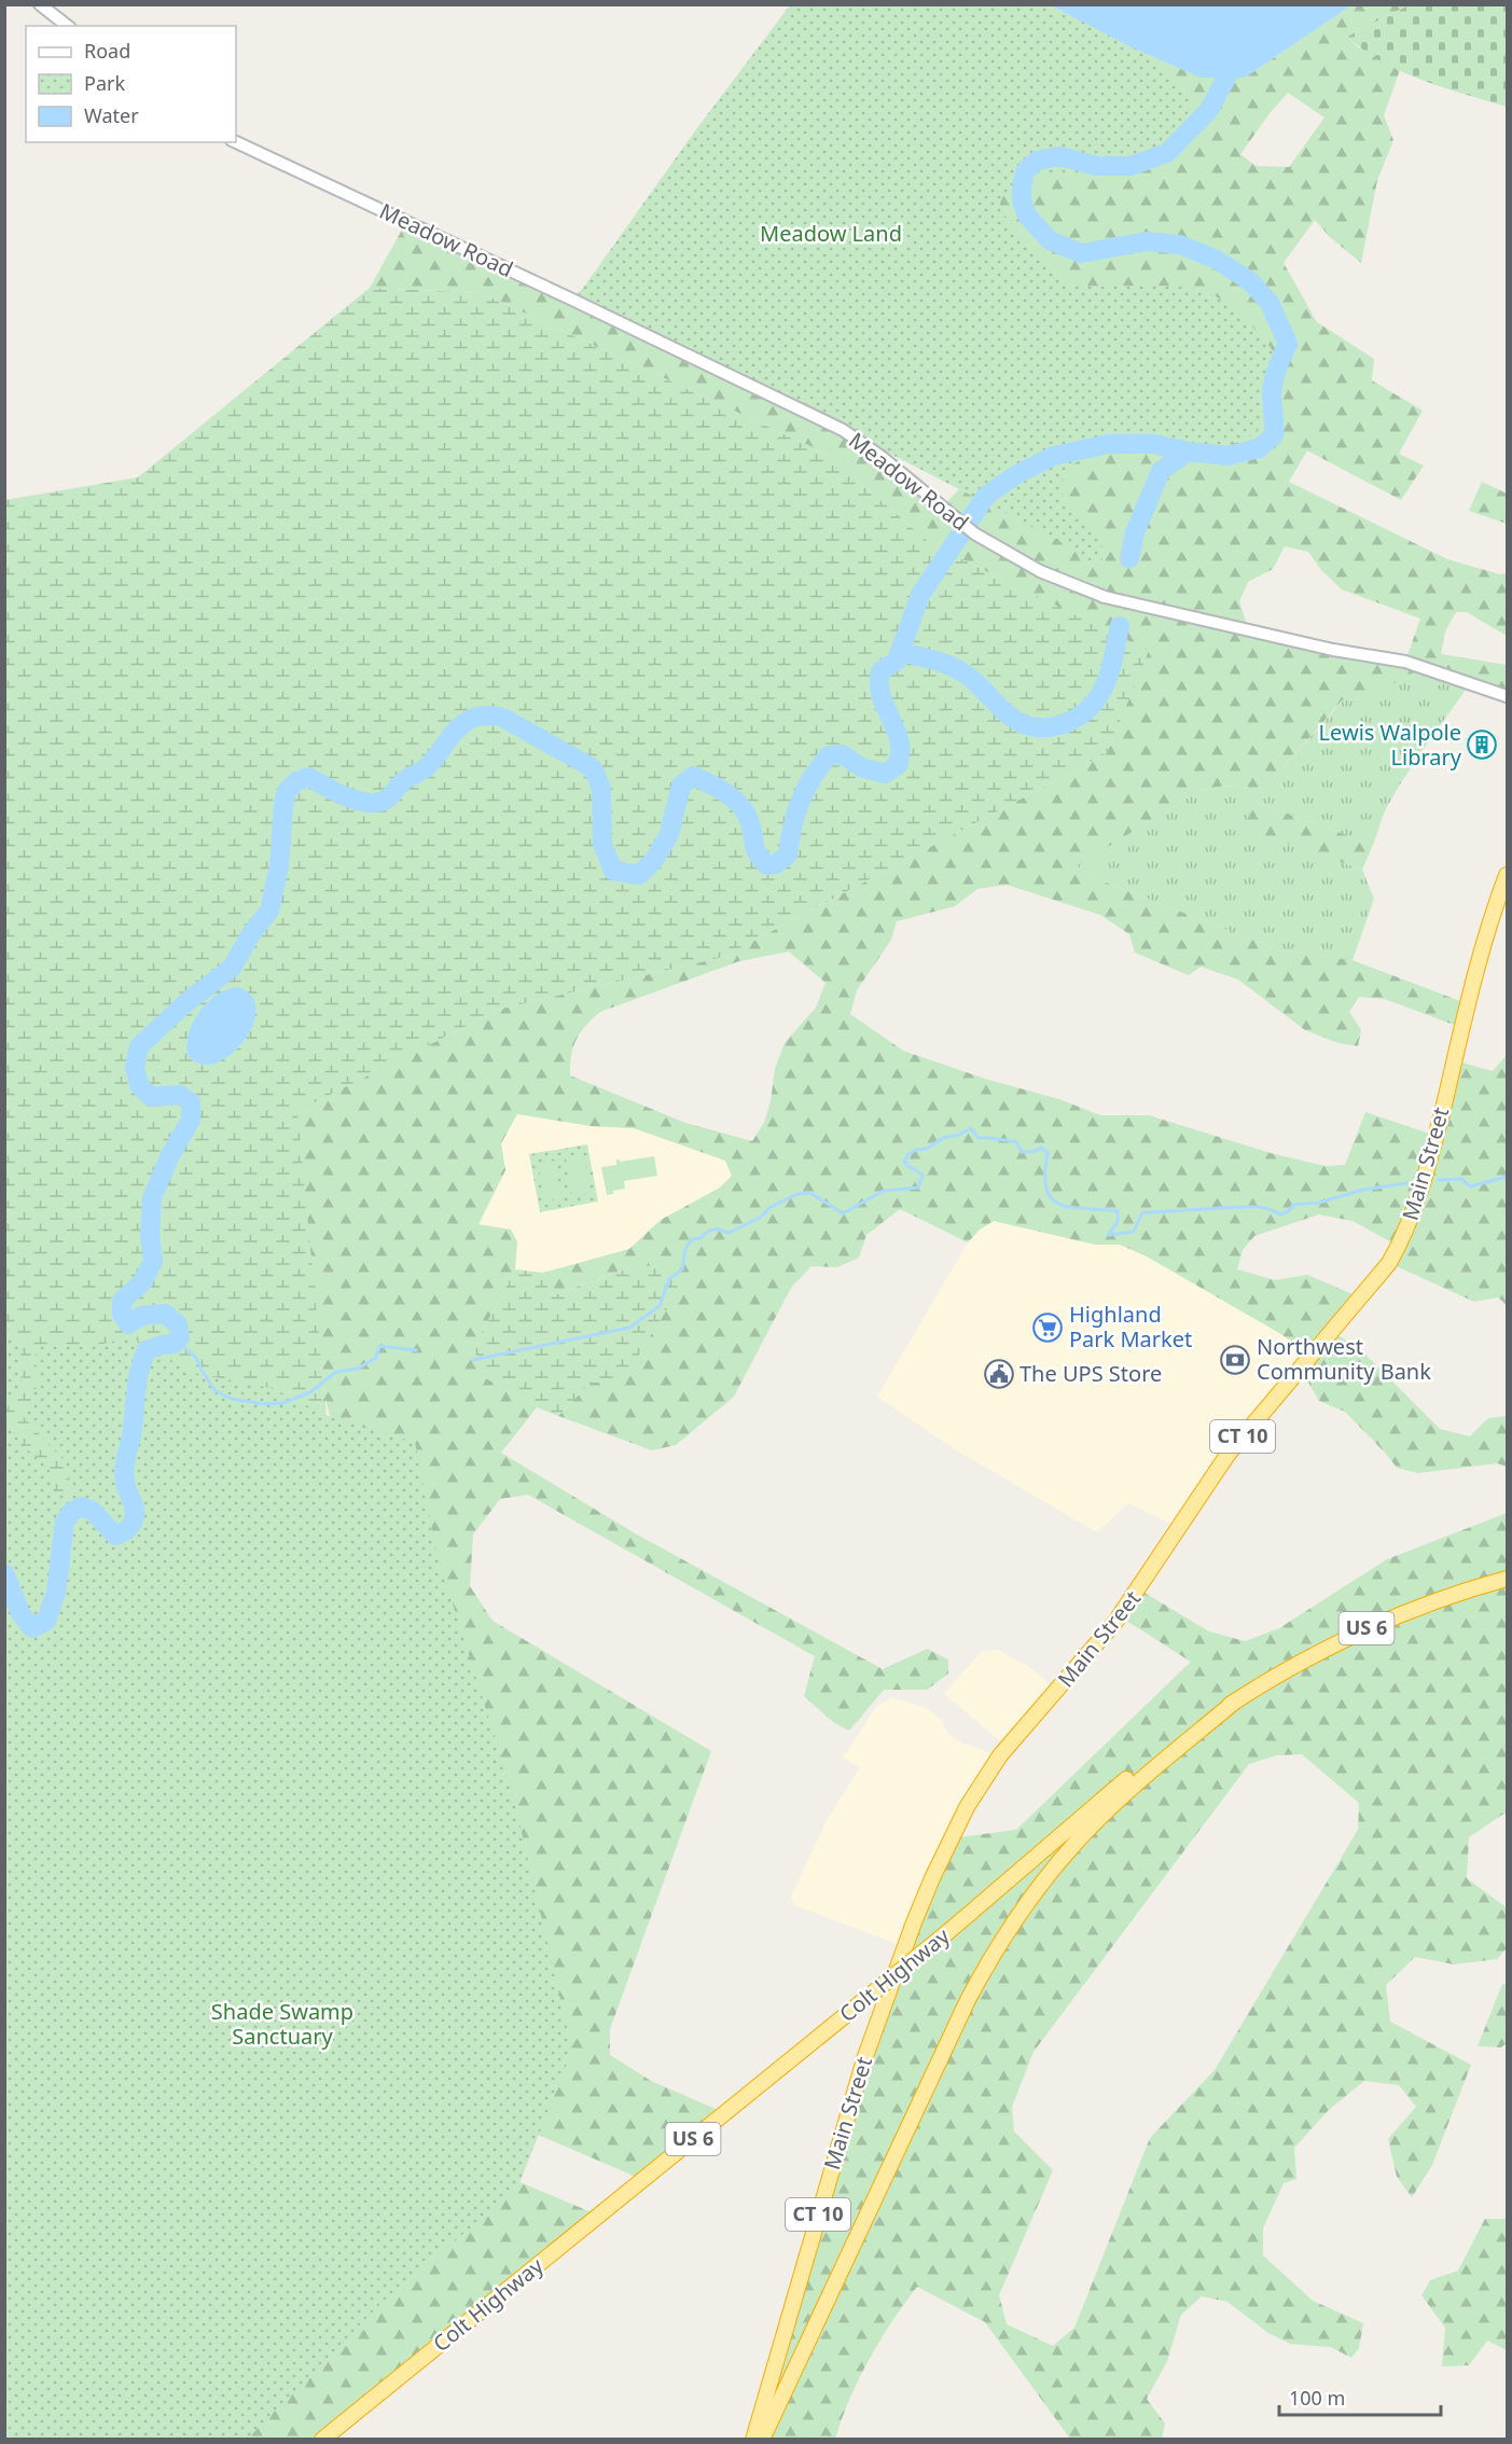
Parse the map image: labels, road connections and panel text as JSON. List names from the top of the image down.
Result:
{
  "streets": {
    "highway": [
      "Main Street",
      "CT 10",
      "US 6",
      "Colt Highway"
    ],
    "street": ["Meadow Road"]
  },
  "parks": ["Meadow Land", "Shade Swamp Sanctuary"],
  "places": {
    "building": ["Lewis Walpole Library"],
    "supermarket": ["Highland Park Market"],
    "bank": ["Northwest Community Bank"],
    "public building": ["The UPS Store"]
  },
  "legend": ["Road", "Park", "Water"],
  "scale_bar": "100 m"
}
